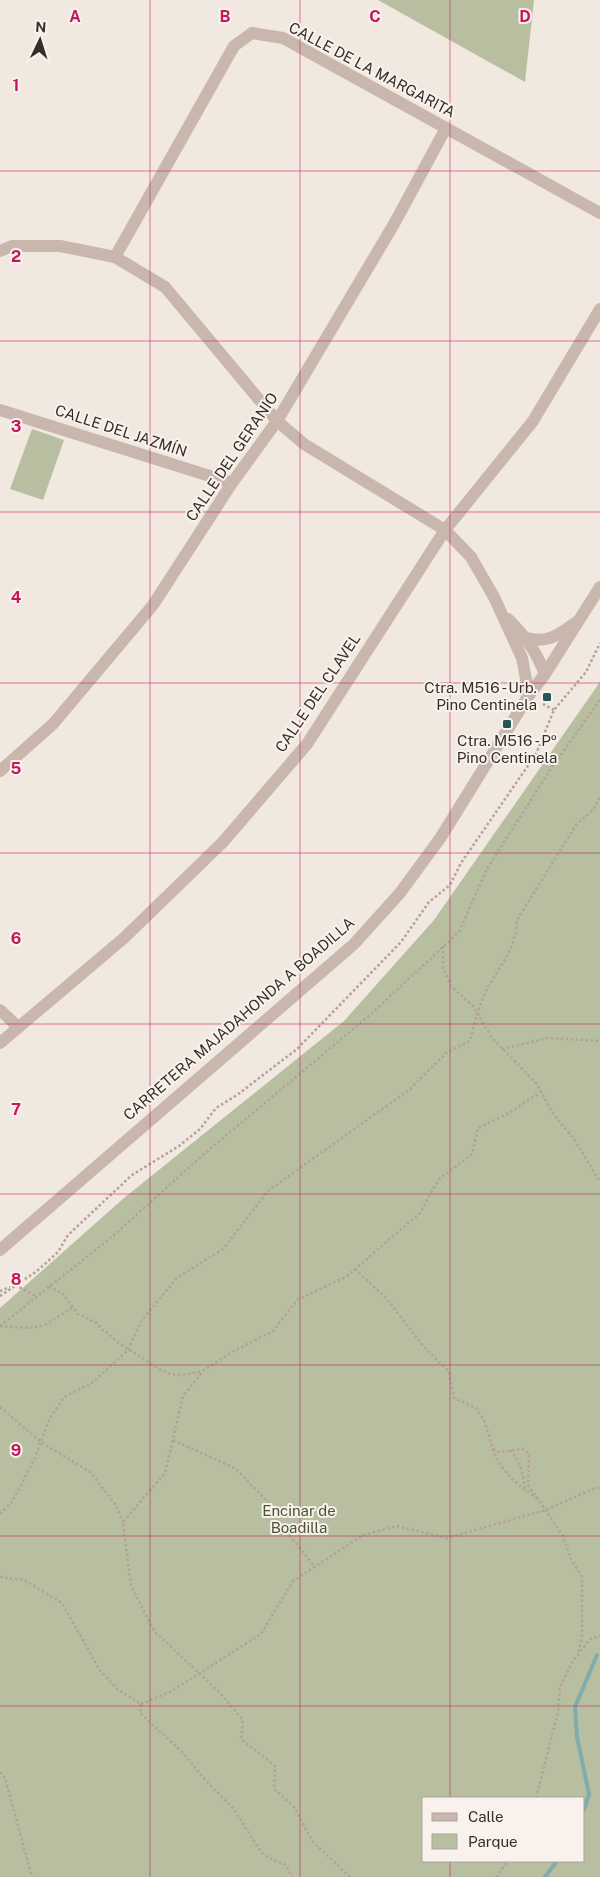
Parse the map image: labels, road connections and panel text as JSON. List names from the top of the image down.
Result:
{
  "streets": {
    "street": [
      "CALLE DE LA MARGARITA",
      "CALLE DEL JAZMÍN",
      "CALLE DEL GERANIO",
      "CALLE DEL CLAVEL",
      "CARRETERA MAJADAHONDA A BOADILLA"
    ]
  },
  "crossings": [
    ["CALLE DE LA MARGARITA", "CALLE DEL GERANIO"],
    ["CALLE DEL JAZMÍN", "CALLE DEL GERANIO"]
  ],
  "parks": ["Encinar de Boadilla"],
  "places": {
    "transit": ["Ctra. M516 - Urb. Pino Centinela", "Ctra. M516 - Pº Pino Centinela"]
  },
  "legend": ["Calle", "Parque"],
  "north": "top",
  "grid": {
    "columns": [
      "A",
      "B",
      "C",
      "D"
    ],
    "rows": [
      "1",
      "2",
      "3",
      "4",
      "5",
      "6",
      "7",
      "8",
      "9"
    ]
  }
}
